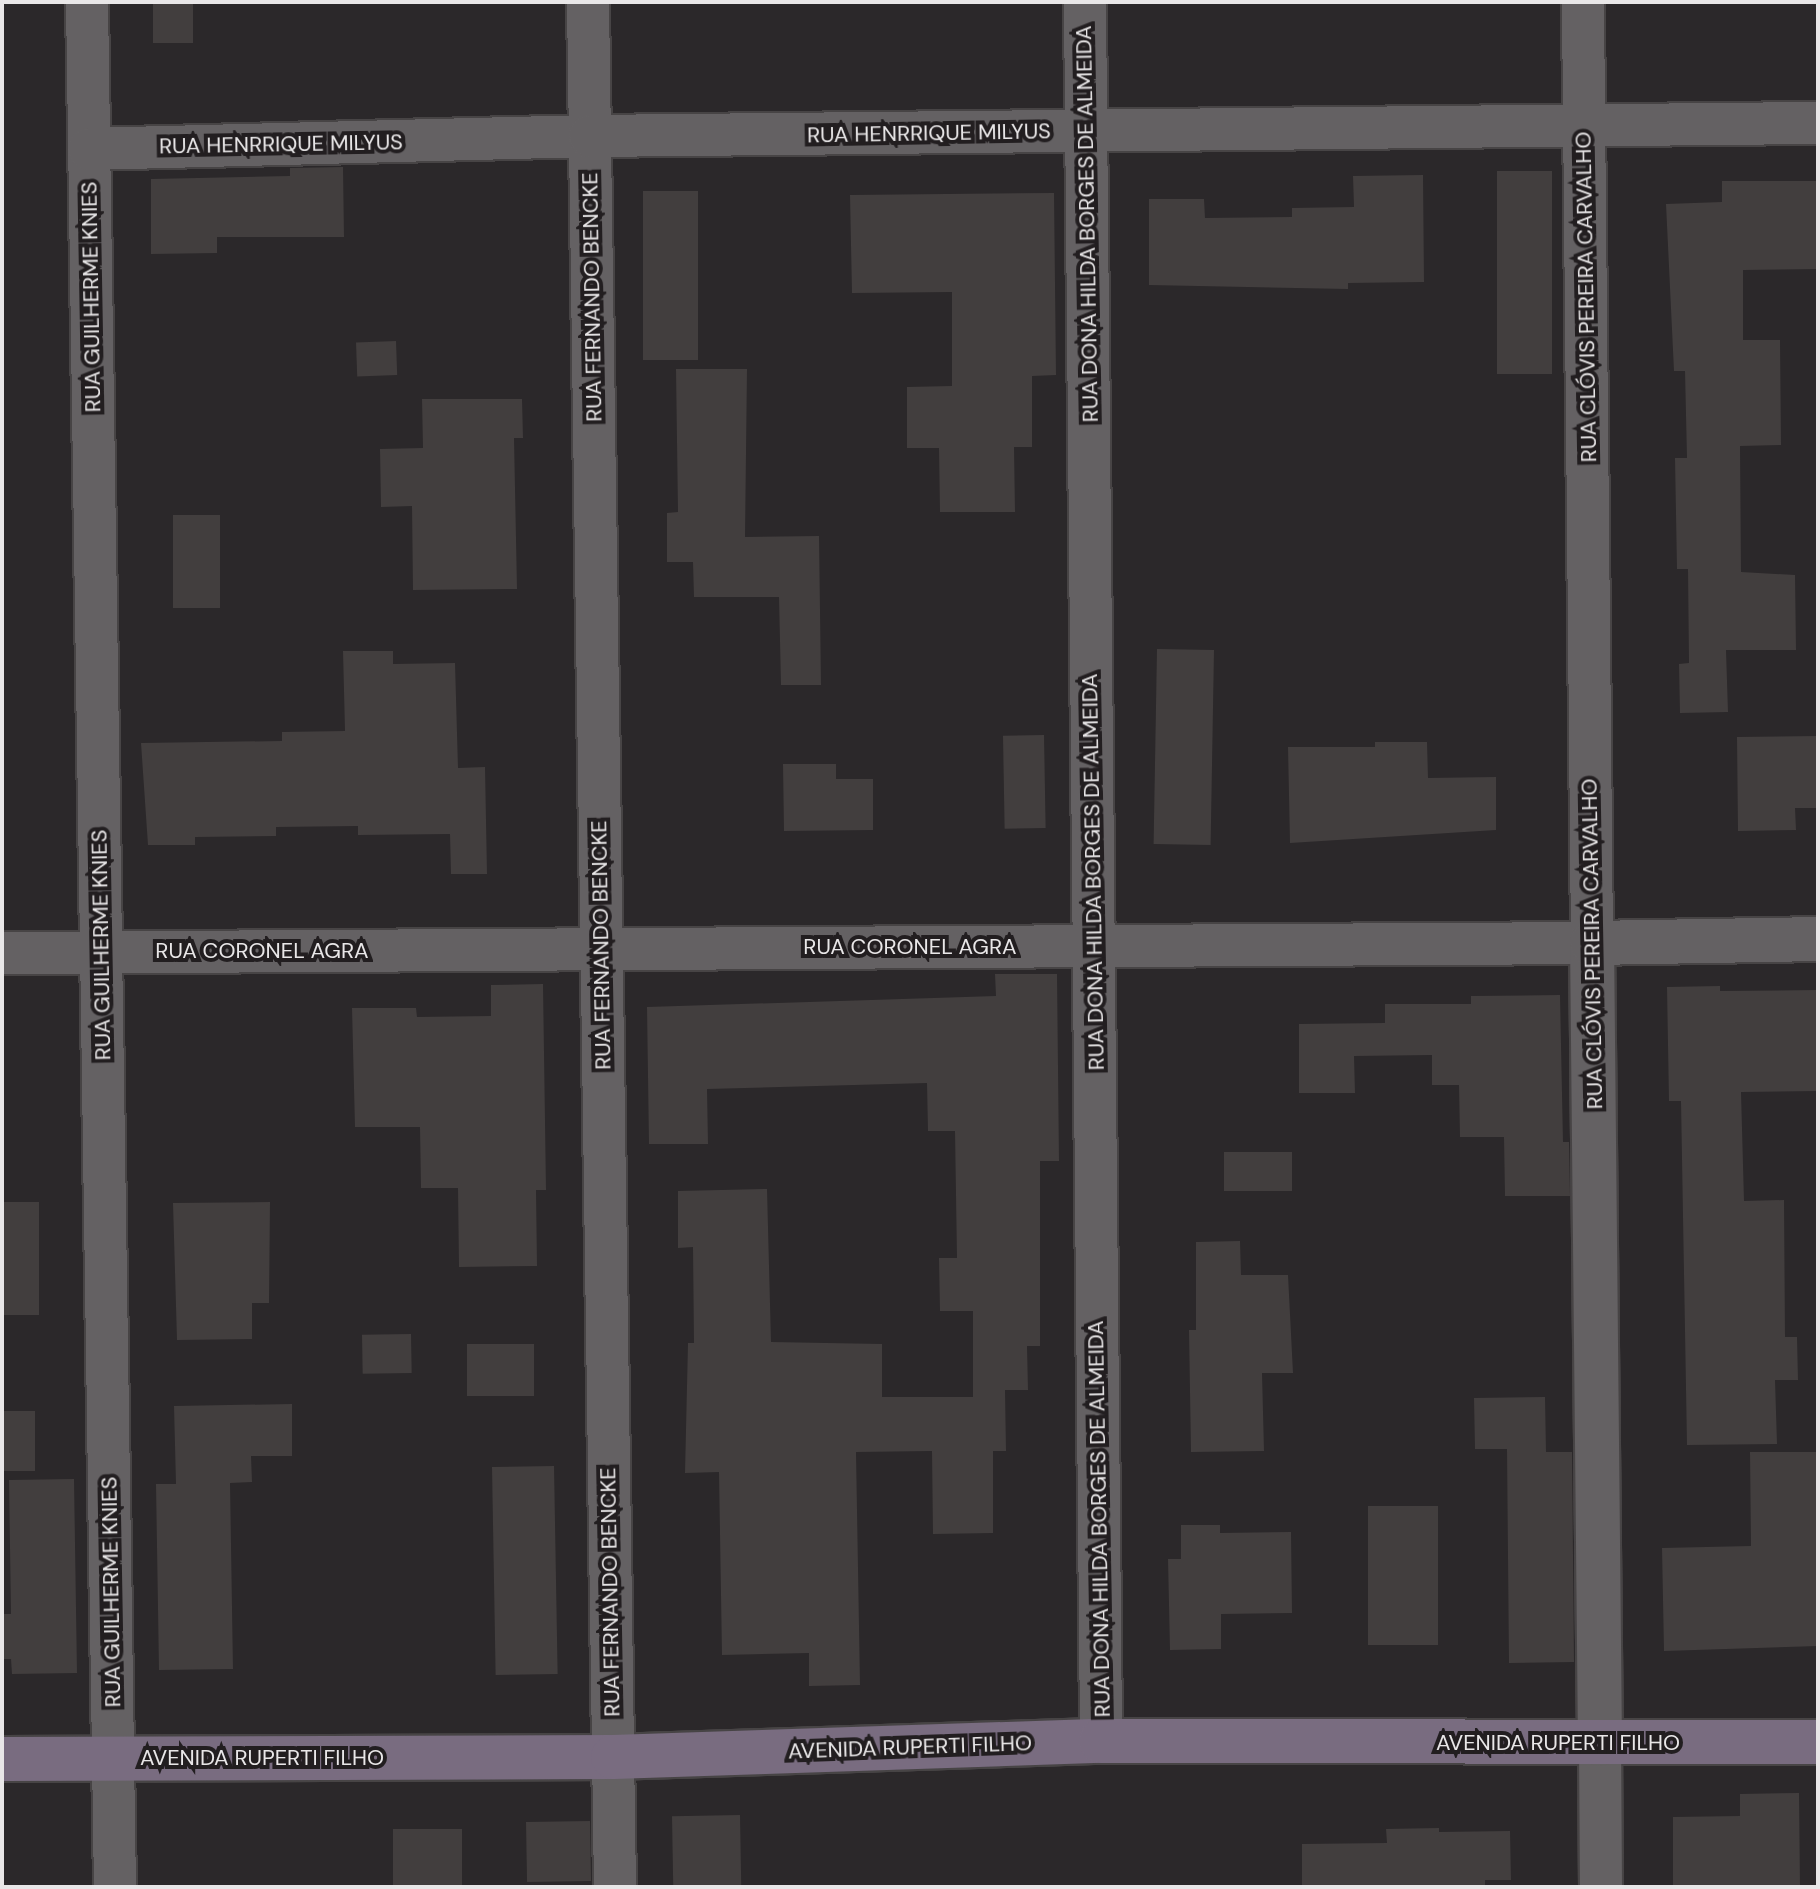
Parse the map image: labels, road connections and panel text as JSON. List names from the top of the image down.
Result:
{
  "streets": {
    "main road": ["AVENIDA RUPERTI FILHO"],
    "street": [
      "RUA HENRRIQUE MILYUS",
      "RUA DONA HILDA BORGES DE ALMEIDA",
      "RUA GUILHERME KNIES",
      "RUA FERNANDO BENCKE",
      "RUA CLÓVIS PEREIRA CARVALHO",
      "RUA CORONEL AGRA"
    ]
  },
  "crossings": [
    ["RUA HENRRIQUE MILYUS", "RUA DONA HILDA BORGES DE ALMEIDA"],
    ["RUA HENRRIQUE MILYUS", "RUA GUILHERME KNIES"],
    ["RUA HENRRIQUE MILYUS", "RUA FERNANDO BENCKE"],
    ["RUA HENRRIQUE MILYUS", "RUA CLÓVIS PEREIRA CARVALHO"],
    ["RUA DONA HILDA BORGES DE ALMEIDA", "RUA CORONEL AGRA"],
    ["RUA DONA HILDA BORGES DE ALMEIDA", "AVENIDA RUPERTI FILHO"],
    ["RUA GUILHERME KNIES", "RUA CORONEL AGRA"],
    ["RUA GUILHERME KNIES", "AVENIDA RUPERTI FILHO"],
    ["RUA FERNANDO BENCKE", "RUA CORONEL AGRA"],
    ["RUA FERNANDO BENCKE", "AVENIDA RUPERTI FILHO"],
    ["RUA CLÓVIS PEREIRA CARVALHO", "RUA CORONEL AGRA"],
    ["RUA CLÓVIS PEREIRA CARVALHO", "AVENIDA RUPERTI FILHO"]
  ]
}
